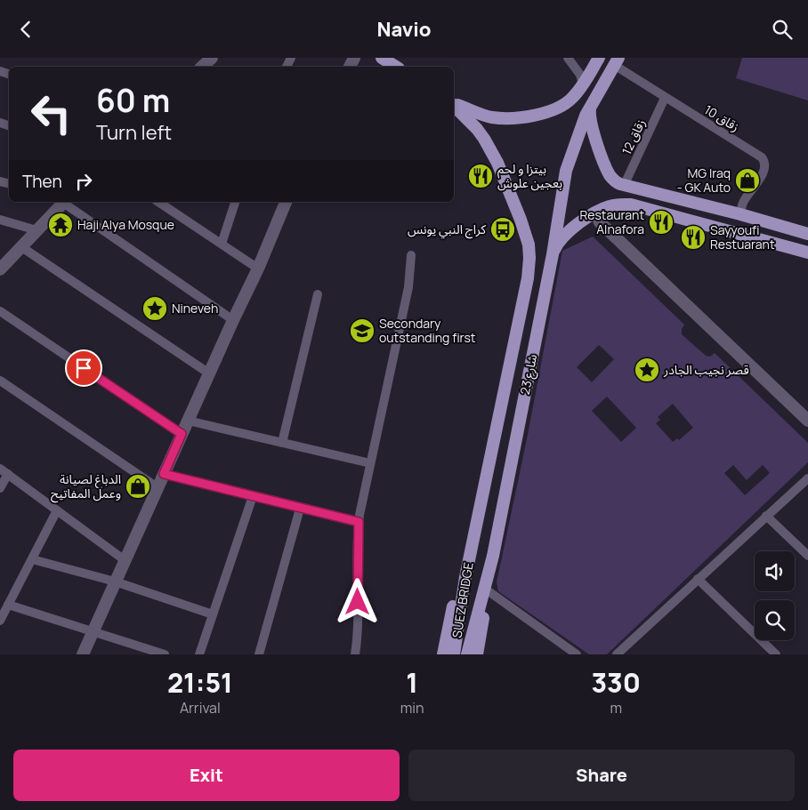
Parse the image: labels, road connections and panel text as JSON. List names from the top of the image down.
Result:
{
  "streets": {
    "main road": ["شارع 23", "SUEZ BRIDGE"],
    "street": ["زقاق 10", "زقاق 12"]
  },
  "crossings": [
    ["زقاق 10", "زقاق 12"],
    ["زقاق 10", "شارع 23"],
    ["شارع 23", "SUEZ BRIDGE"]
  ],
  "places": {
    "restaurant": ["بيتزا و لحم بعجين علوش", "Restaurant Alnafora", "Sayyoufi Restuarant"],
    "shop": ["MG Iraq - GK Auto", "الدباغ لصيانة وعمل المفاتيح"],
    "temple": ["Haji Alya Mosque"],
    "bus stop": ["كراج النبي يونس"],
    "place": ["Nineveh", "قصر نجيب الجادر"],
    "school or university": ["Secondary outstanding first"]
  },
  "page": {
    "header": "Navio",
    "turn": ["60 m", "Turn left"],
    "then": "Then",
    "eta": [
      "21:51",
      "Arrival",
      "1",
      "min",
      "330",
      "m"
    ],
    "buttons": ["Exit", "Share"]
  }
}
